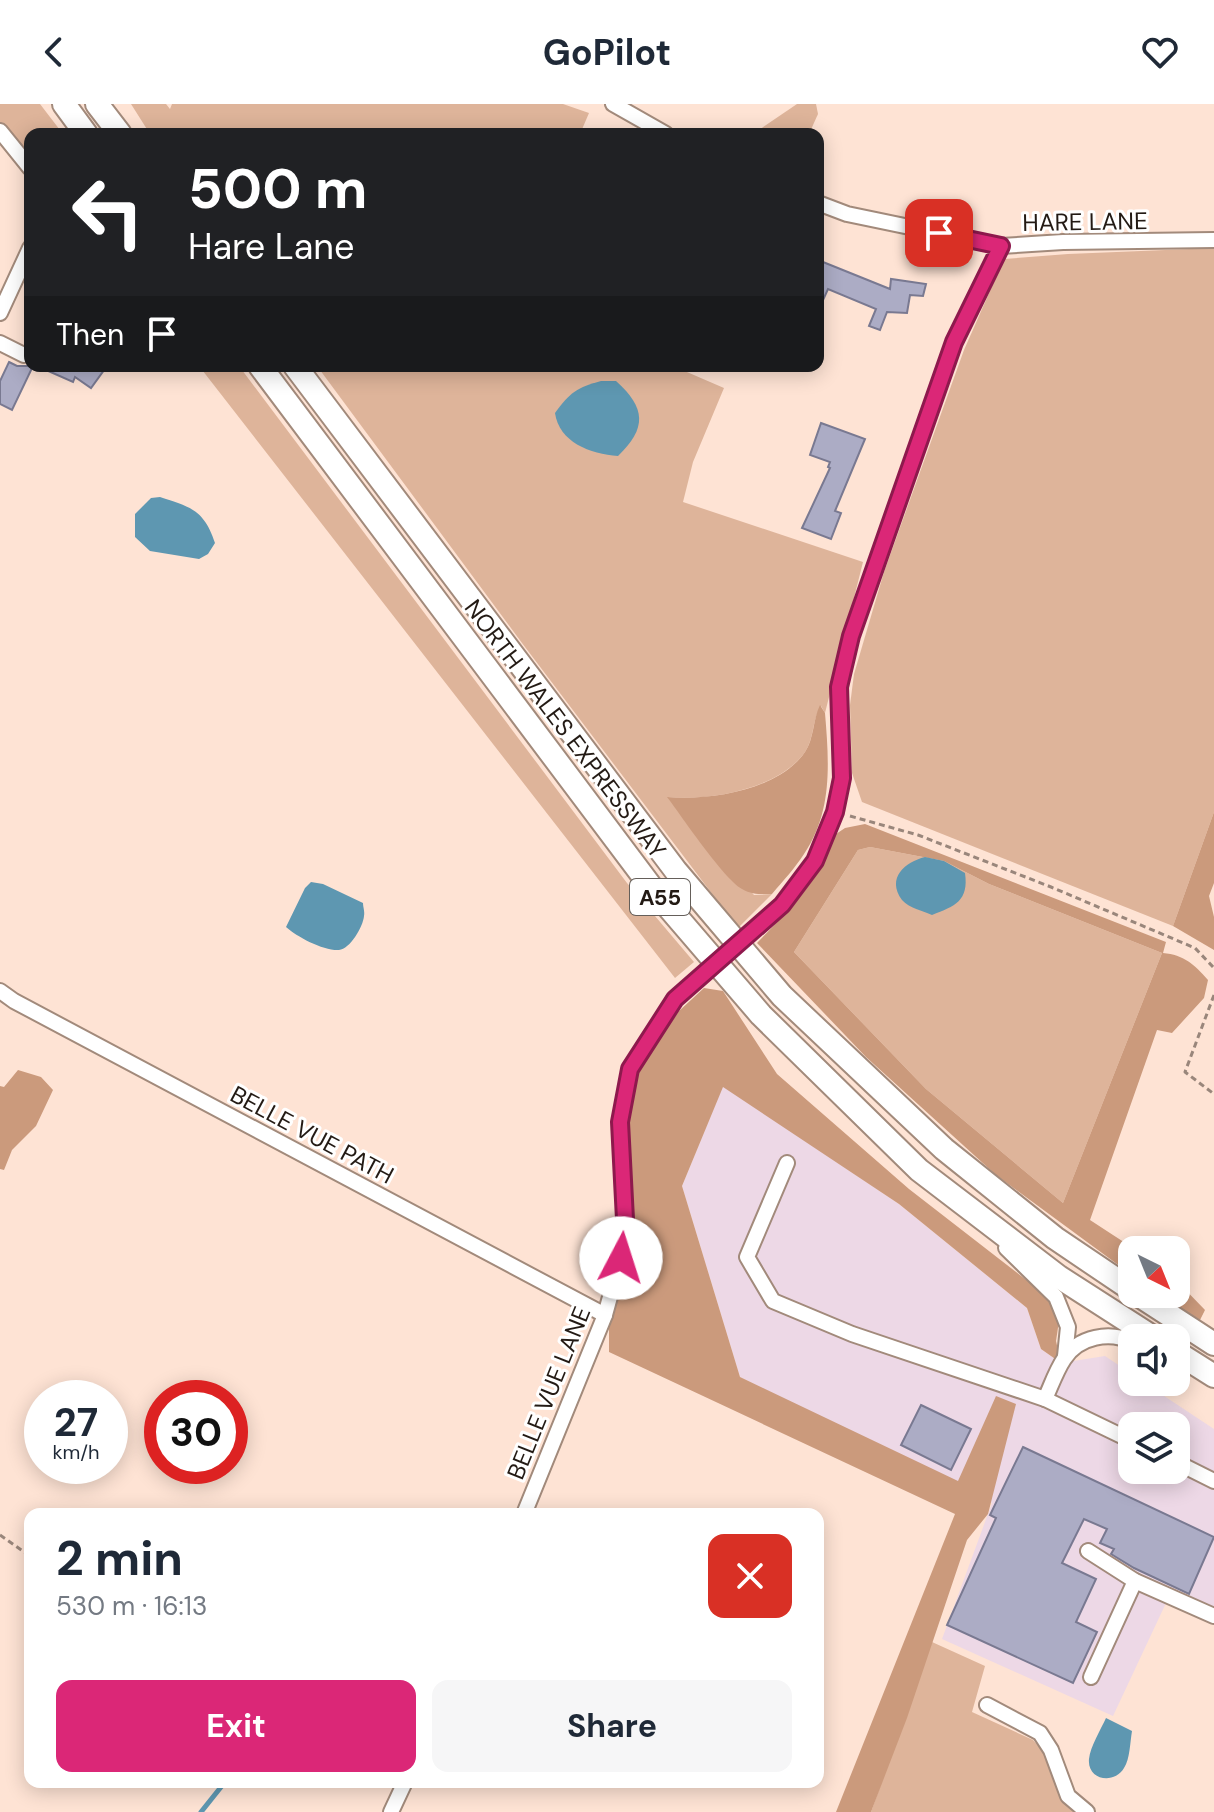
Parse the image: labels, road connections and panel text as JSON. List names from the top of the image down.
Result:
{
  "streets": {
    "highway": ["NORTH WALES EXPRESSWAY", "A55"],
    "street": ["HARE LANE", "BELLE VUE PATH", "BELLE VUE LANE"]
  },
  "crossings": [
    ["HARE LANE", "BELLE VUE LANE"],
    ["BELLE VUE PATH", "BELLE VUE LANE"]
  ],
  "north": "bottom right",
  "page": {
    "header": "GoPilot",
    "turn": ["500 m", "Hare Lane"],
    "then": "Then",
    "speed": "27 km/h",
    "limit": "30",
    "heading": ["2 min", "530 m · 16:13"],
    "buttons": ["Exit", "Share"]
  }
}
